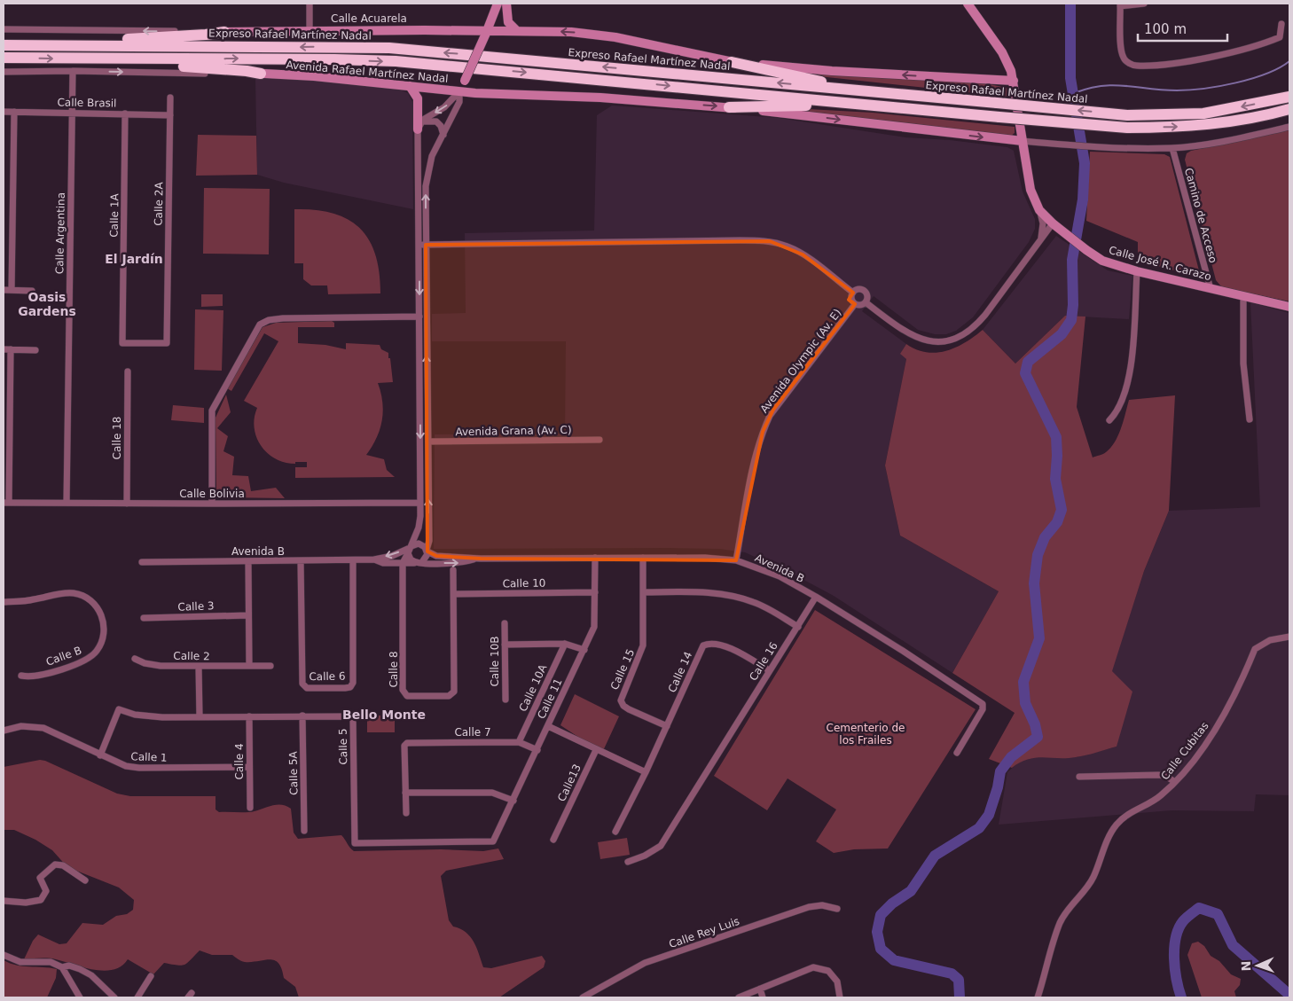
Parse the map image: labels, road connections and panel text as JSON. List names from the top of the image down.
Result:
{
  "streets": {
    "highway": ["Expreso Rafael Martínez Nadal"],
    "street": [
      "Calle Acuarela",
      "Avenida Rafael Martínez Nadal",
      "Calle Brasil",
      "Calle 2A",
      "Calle 1A",
      "Camino de Acceso",
      "Calle Argentina",
      "Calle José R. Carazo",
      "Avenida Olympic (Av. E)",
      "Avenida Grana (Av. C)",
      "Calle 18",
      "Calle Bolivia",
      "Avenida B",
      "Calle 10",
      "Calle 3",
      "Calle B",
      "Calle 2",
      "Calle 10B",
      "Calle 16",
      "Calle 8",
      "Calle 15",
      "Calle 14",
      "Calle 6",
      "Calle 10A",
      "Calle 11",
      "Calle 7",
      "Calle 5",
      "Calle Cubitas",
      "Calle 1",
      "Calle 4",
      "Calle 5A",
      "Calle13",
      "Calle Rey Luis"
    ]
  },
  "crossings": [
    ["Calle Acuarela", "Calle José R. Carazo"],
    ["Avenida Rafael Martínez Nadal", "Calle Argentina"],
    ["Avenida Rafael Martínez Nadal", "Calle José R. Carazo"],
    ["Calle Brasil", "Calle 2A"],
    ["Calle Brasil", "Calle 1A"],
    ["Calle Brasil", "Calle Argentina"],
    ["Calle 2A", "Calle 1A"],
    ["Camino de Acceso", "Calle José R. Carazo"],
    ["Calle Argentina", "Calle Bolivia"],
    ["Avenida Olympic (Av. E)", "Avenida B"],
    ["Calle 18", "Calle Bolivia"],
    ["Calle Bolivia", "Calle 8"],
    ["Avenida B", "Calle 16"],
    ["Avenida B", "Calle 8"],
    ["Avenida B", "Calle 15"],
    ["Avenida B", "Calle 6"],
    ["Avenida B", "Calle 11"],
    ["Calle 10", "Calle 8"],
    ["Calle 10", "Calle 11"],
    ["Calle 16", "Calle 14"],
    ["Calle 15", "Calle 14"],
    ["Calle 10A", "Calle 7"],
    ["Calle 11", "Calle 7"],
    ["Calle 11", "Calle 5"],
    ["Calle 5", "Calle 1"],
    ["Calle 5", "Calle 4"],
    ["Calle 5", "Calle 5A"],
    ["Calle 1", "Calle 4"]
  ],
  "one_way": ["Calle Acuarela", "Avenida Rafael Martínez Nadal"],
  "districts": ["El Jardín", "Oasis Gardens", "Bello Monte"],
  "parks": ["Cementerio de los Frailes"],
  "scale_bar": "100 m",
  "north": "left"
}
